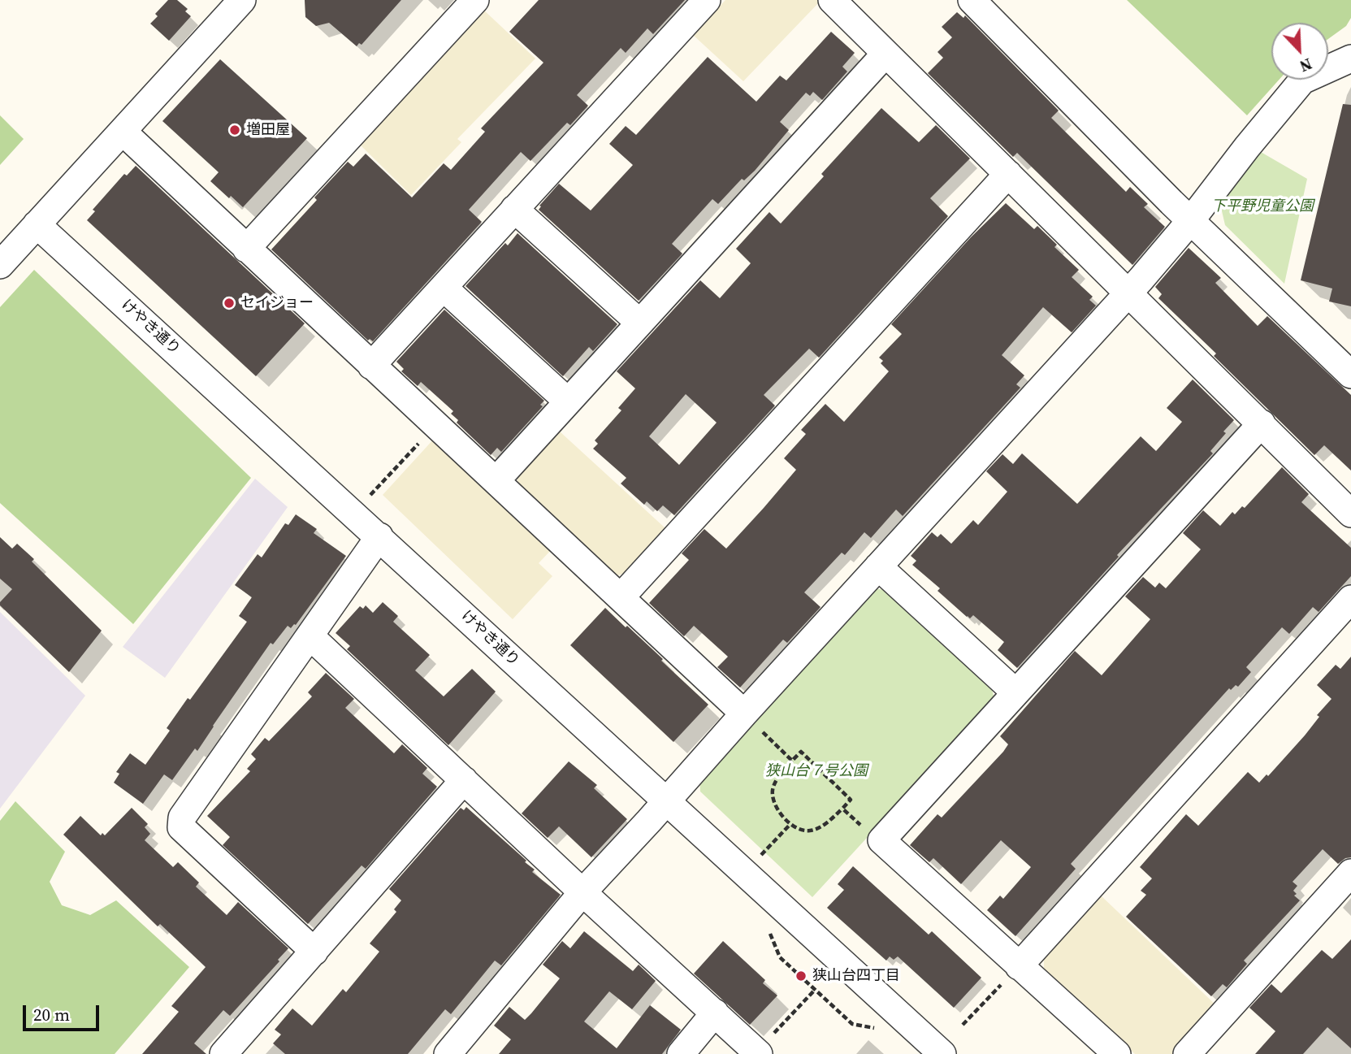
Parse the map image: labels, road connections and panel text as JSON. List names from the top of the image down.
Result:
{
  "streets": {
    "street": ["けやき通り"]
  },
  "parks": ["下平野児童公園", "狭山台７号公園"],
  "places": ["増田屋", "セイジョー", "狭山台四丁目"],
  "scale_bar": "20 m",
  "north": "bottom right"
}
